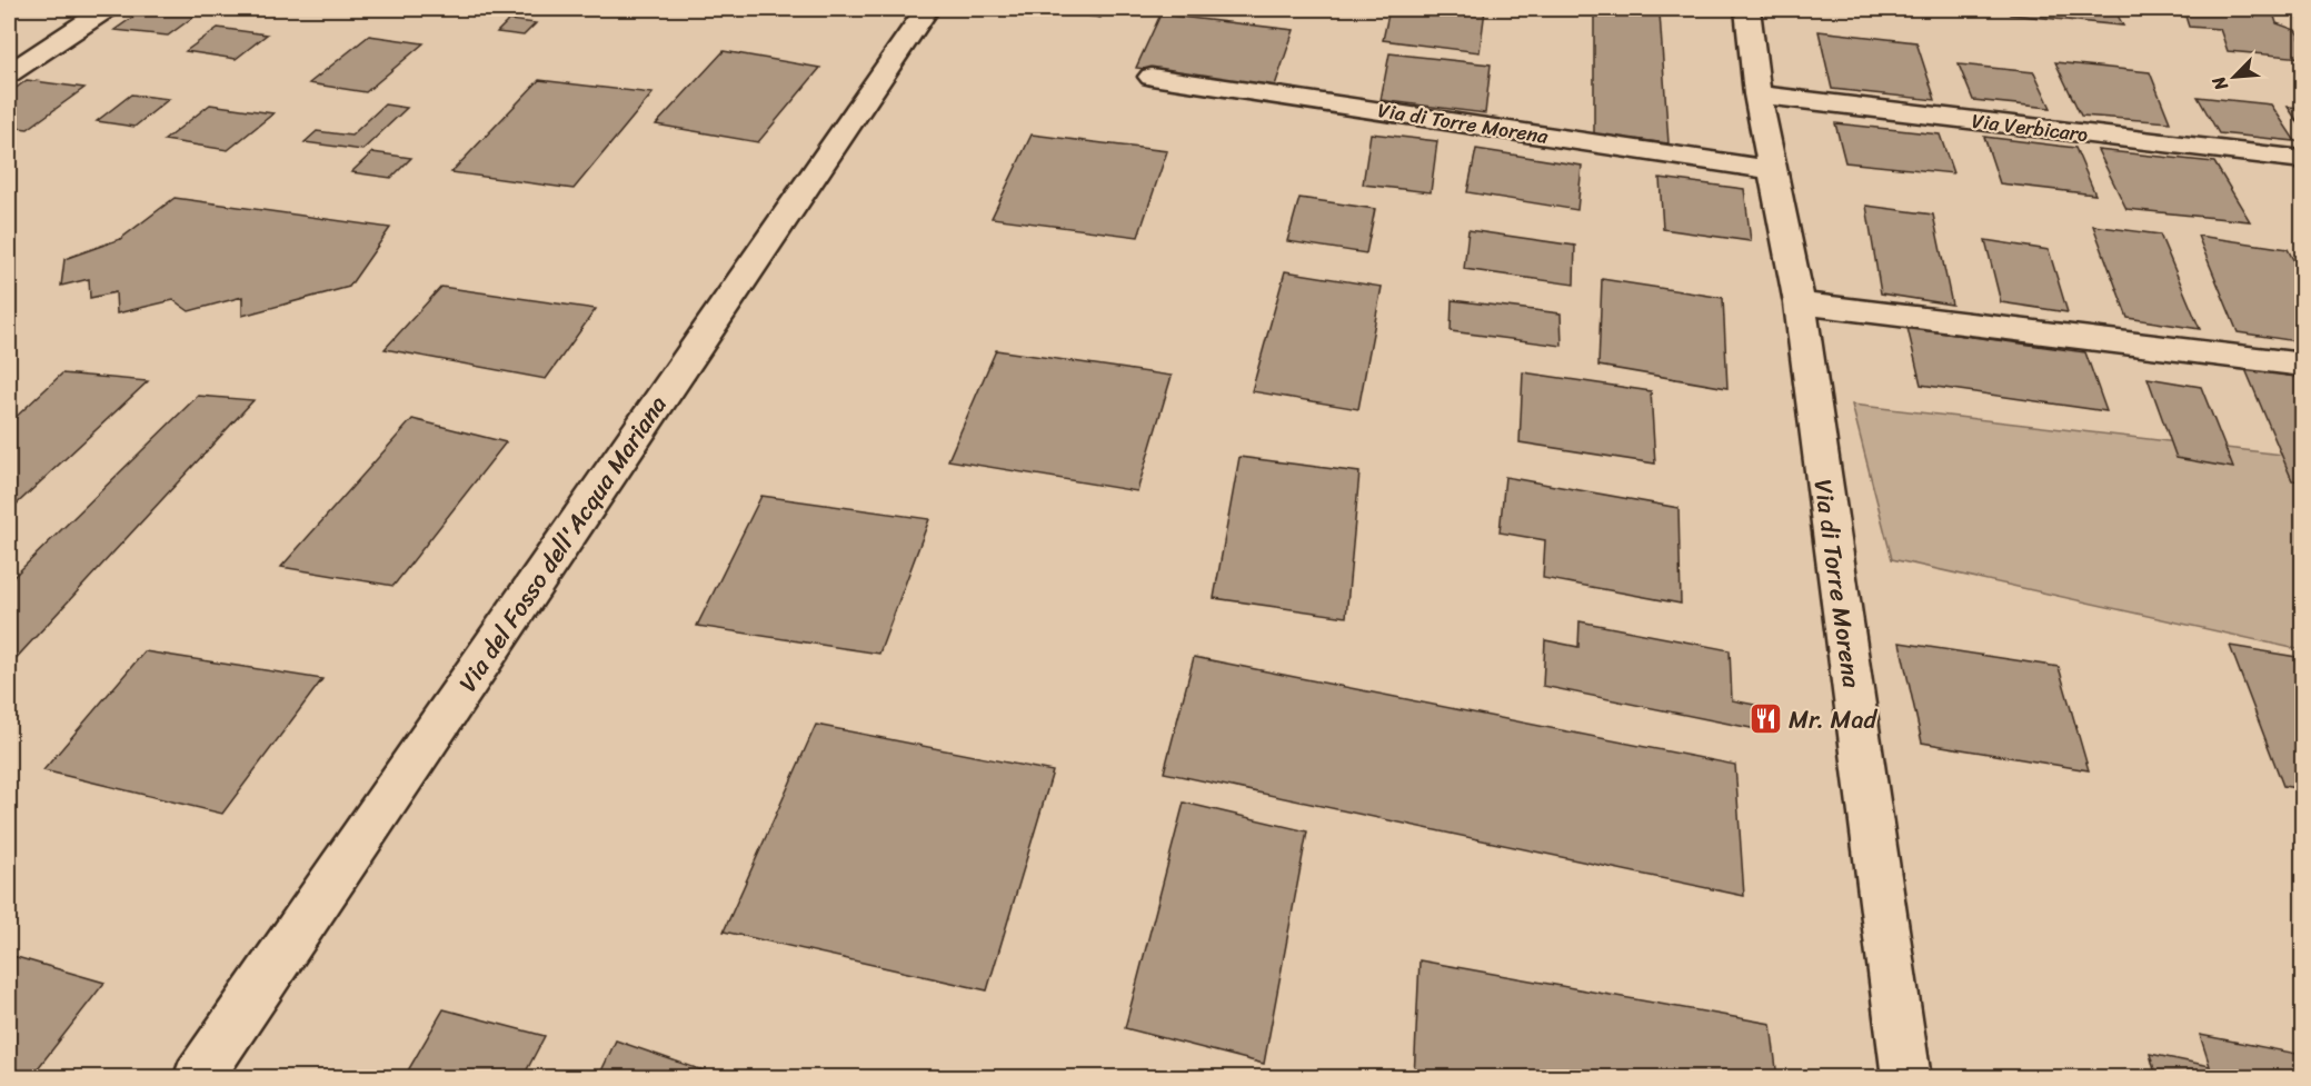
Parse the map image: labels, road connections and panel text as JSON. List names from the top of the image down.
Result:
{
  "streets": {
    "street": ["Via di Torre Morena", "Via Verbicaro", "Via del Fosso dell'Acqua Mariana"]
  },
  "crossings": [
    ["Via di Torre Morena", "Via Verbicaro"]
  ],
  "places": {
    "restaurant": ["Mr. Mad"]
  },
  "north": "bottom left"
}
